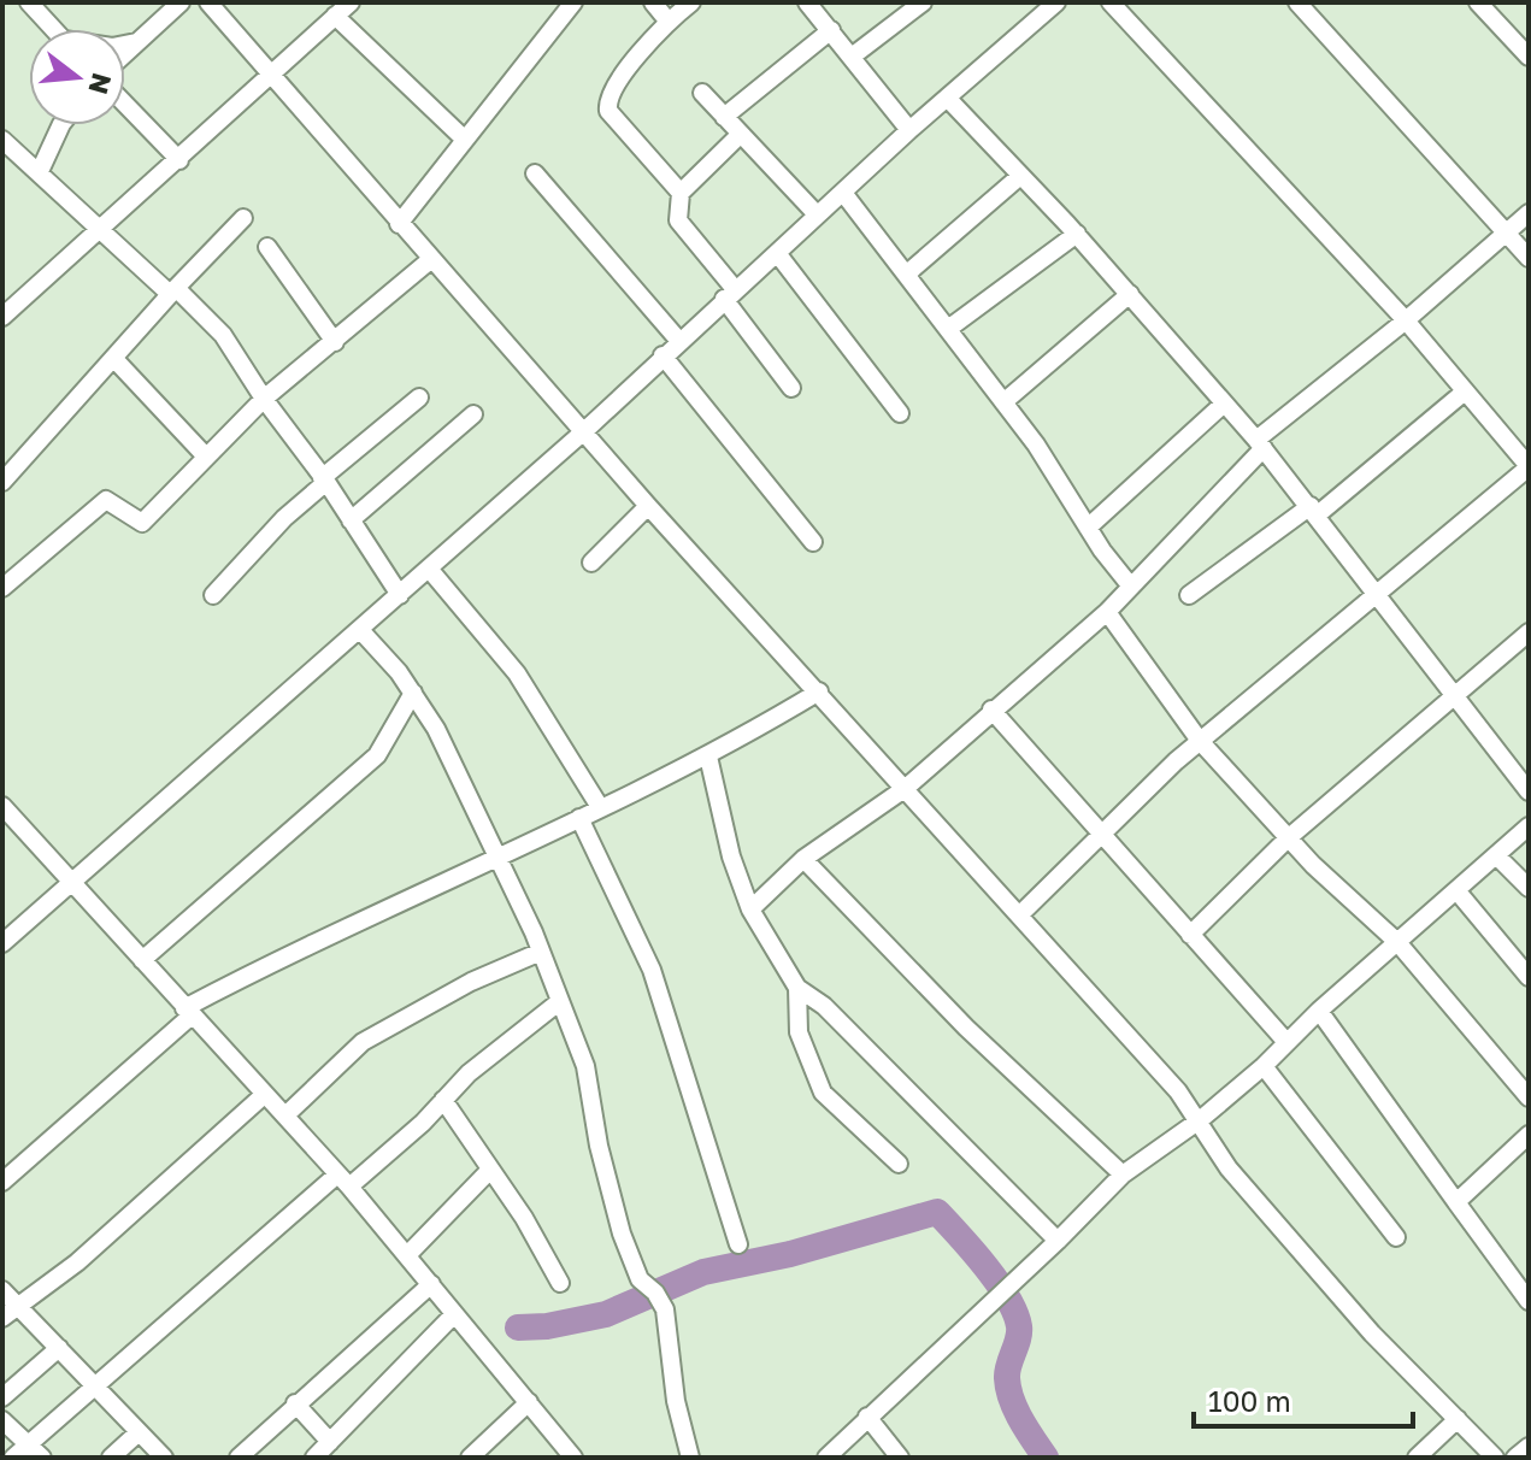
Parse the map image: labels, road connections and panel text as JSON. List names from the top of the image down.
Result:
{
  "scale_bar": "100 m",
  "north": "right"
}
